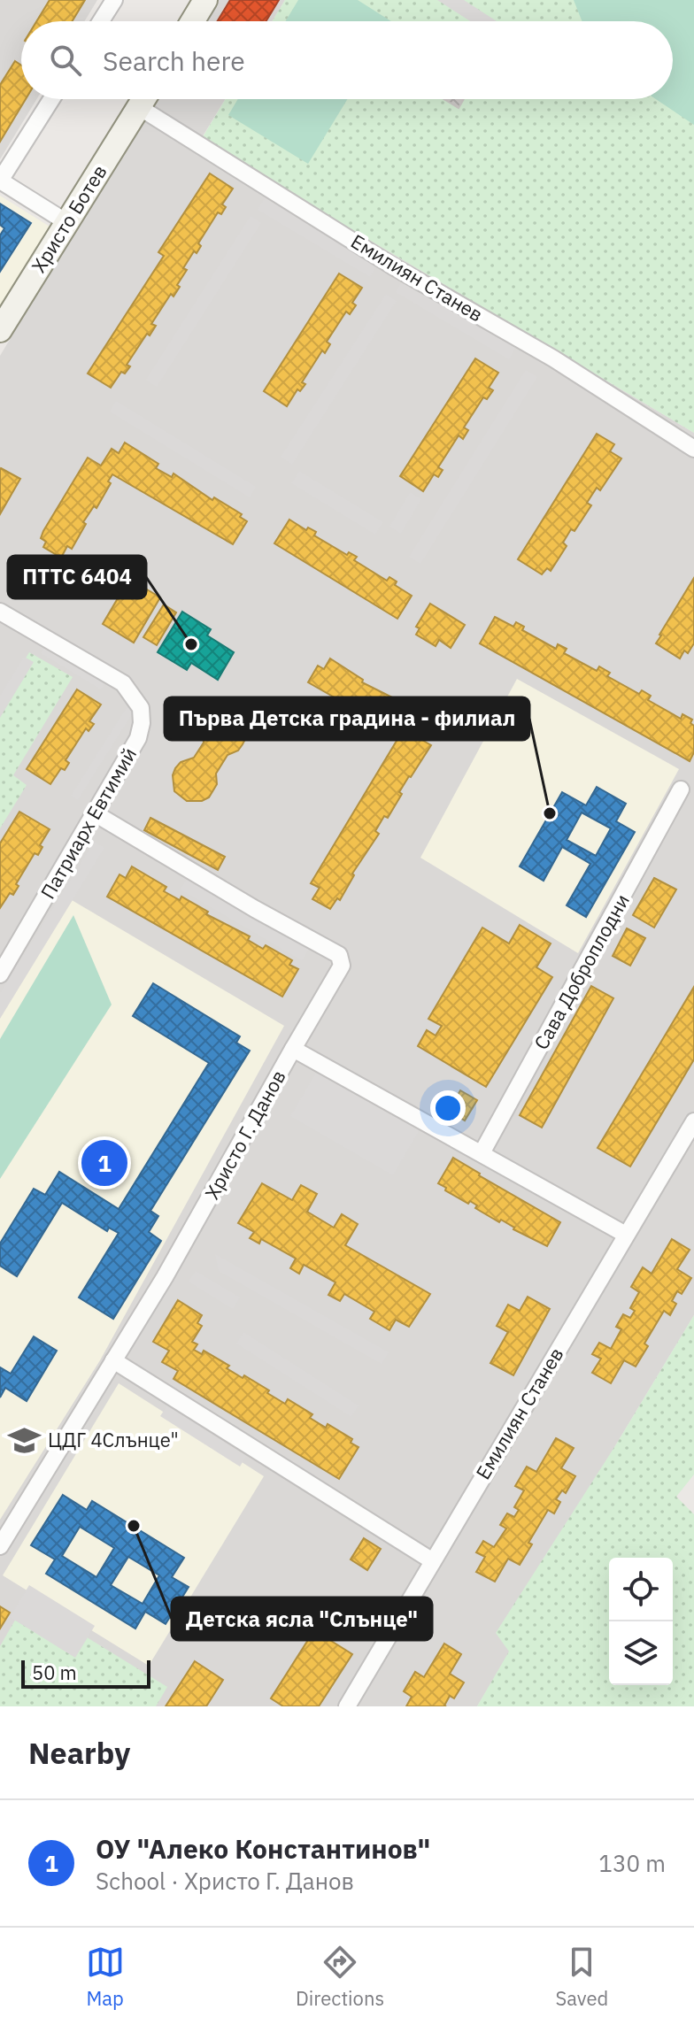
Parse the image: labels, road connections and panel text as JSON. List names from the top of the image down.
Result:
{
  "streets": {
    "street": [
      "Христо Ботев",
      "Емилиян Станев",
      "Патриарх Евтимий",
      "Сава Доброплодни",
      "Христо Г. Данов"
    ]
  },
  "crossings": [
    ["Христо Ботев", "Емилиян Станев"],
    ["Емилиян Станев", "Христо Г. Данов"],
    ["Сава Доброплодни", "Христо Г. Данов"]
  ],
  "places": {
    "other": ["ПТТС 6404", "Първа Детска градина - филиал", "Детска ясла \"Слънце\""],
    "school or university": ["ЦДГ 4Слънце\""]
  },
  "scale_bar": "50 m",
  "page": {
    "search": "Search here",
    "pins": "1",
    "scale": "50 m",
    "heading": "Nearby",
    "list": [
      {
        "mark": "1",
        "name": "ОУ \"Алеко Константинов\"",
        "note": "School · Христо Г. Данов",
        "value": "130 m"
      }
    ],
    "nav": ["Map", "Directions", "Saved"]
  }
}
